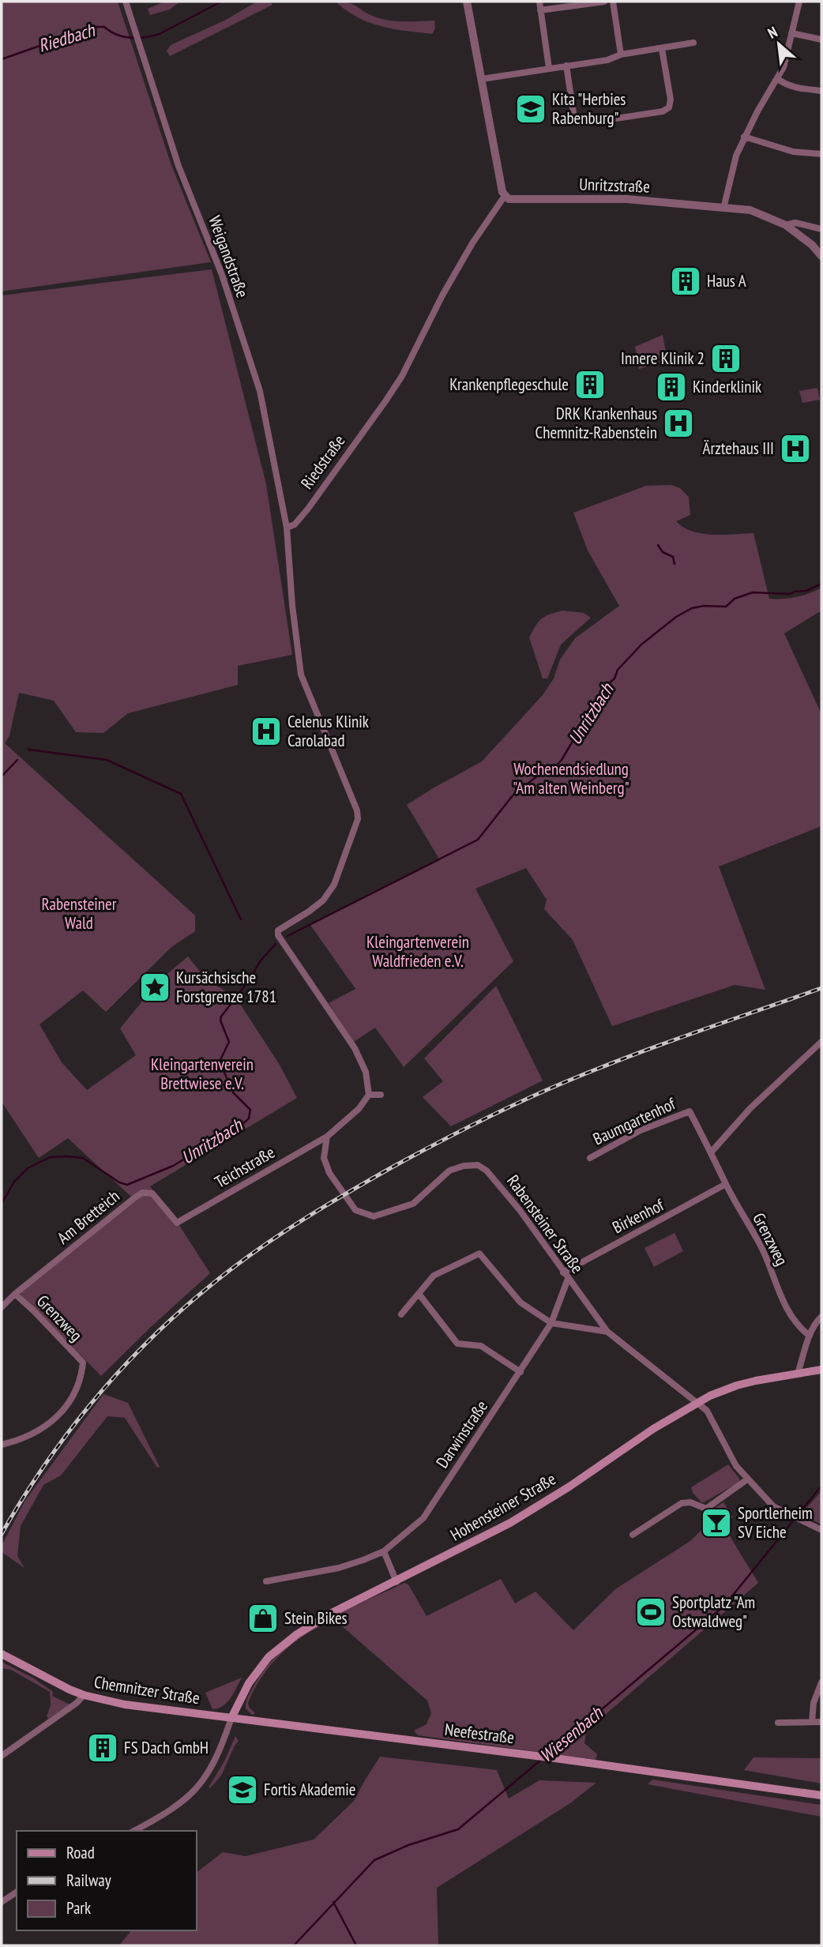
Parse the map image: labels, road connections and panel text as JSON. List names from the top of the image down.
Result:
{
  "streets": {
    "main road": ["Hohensteiner Straße", "Chemnitzer Straße", "Neefestraße"],
    "street": [
      "Unritzstraße",
      "Weigandstraße",
      "Riedstraße",
      "Baumgartenhof",
      "Teichstraße",
      "Birkenhof",
      "Am Bretteich",
      "Rabensteiner Straße",
      "Grenzweg",
      "Darwinstraße"
    ]
  },
  "crossings": [
    ["Unritzstraße", "Riedstraße"],
    ["Weigandstraße", "Riedstraße"],
    ["Baumgartenhof", "Grenzweg"],
    ["Teichstraße", "Am Bretteich"],
    ["Teichstraße", "Rabensteiner Straße"],
    ["Birkenhof", "Rabensteiner Straße"],
    ["Birkenhof", "Grenzweg"],
    ["Birkenhof", "Darwinstraße"],
    ["Am Bretteich", "Grenzweg"],
    ["Rabensteiner Straße", "Darwinstraße"],
    ["Rabensteiner Straße", "Hohensteiner Straße"],
    ["Hohensteiner Straße", "Chemnitzer Straße"],
    ["Hohensteiner Straße", "Neefestraße"],
    ["Chemnitzer Straße", "Neefestraße"]
  ],
  "water": ["Riedbach", "Unritzbach", "Wiesenbach"],
  "parks": [
    "Wochenendsiedlung \"Am alten Weinberg\"",
    "Rabensteiner Wald",
    "Kleingartenverein Waldfrieden e.V.",
    "Kleingartenverein Brettwiese e.V."
  ],
  "places": {
    "school or university": ["Kita \"Herbies Rabenburg\"", "Fortis Akademie"],
    "building": [
      "Haus A",
      "Innere Klinik 2",
      "Krankenpflegeschule",
      "Kinderklinik",
      "FS Dach GmbH"
    ],
    "hospital": ["DRK Krankenhaus Chemnitz-Rabenstein", "Ärztehaus III", "Celenus Klinik Carolabad"],
    "place": ["Kursächsische Forstgrenze 1781"],
    "bar": ["Sportlerheim SV Eiche"],
    "sports": ["Sportplatz \"Am Ostwaldweg\""],
    "shop": ["Stein Bikes"]
  },
  "legend": ["Road", "Railway", "Park"],
  "north": "top left"
}
